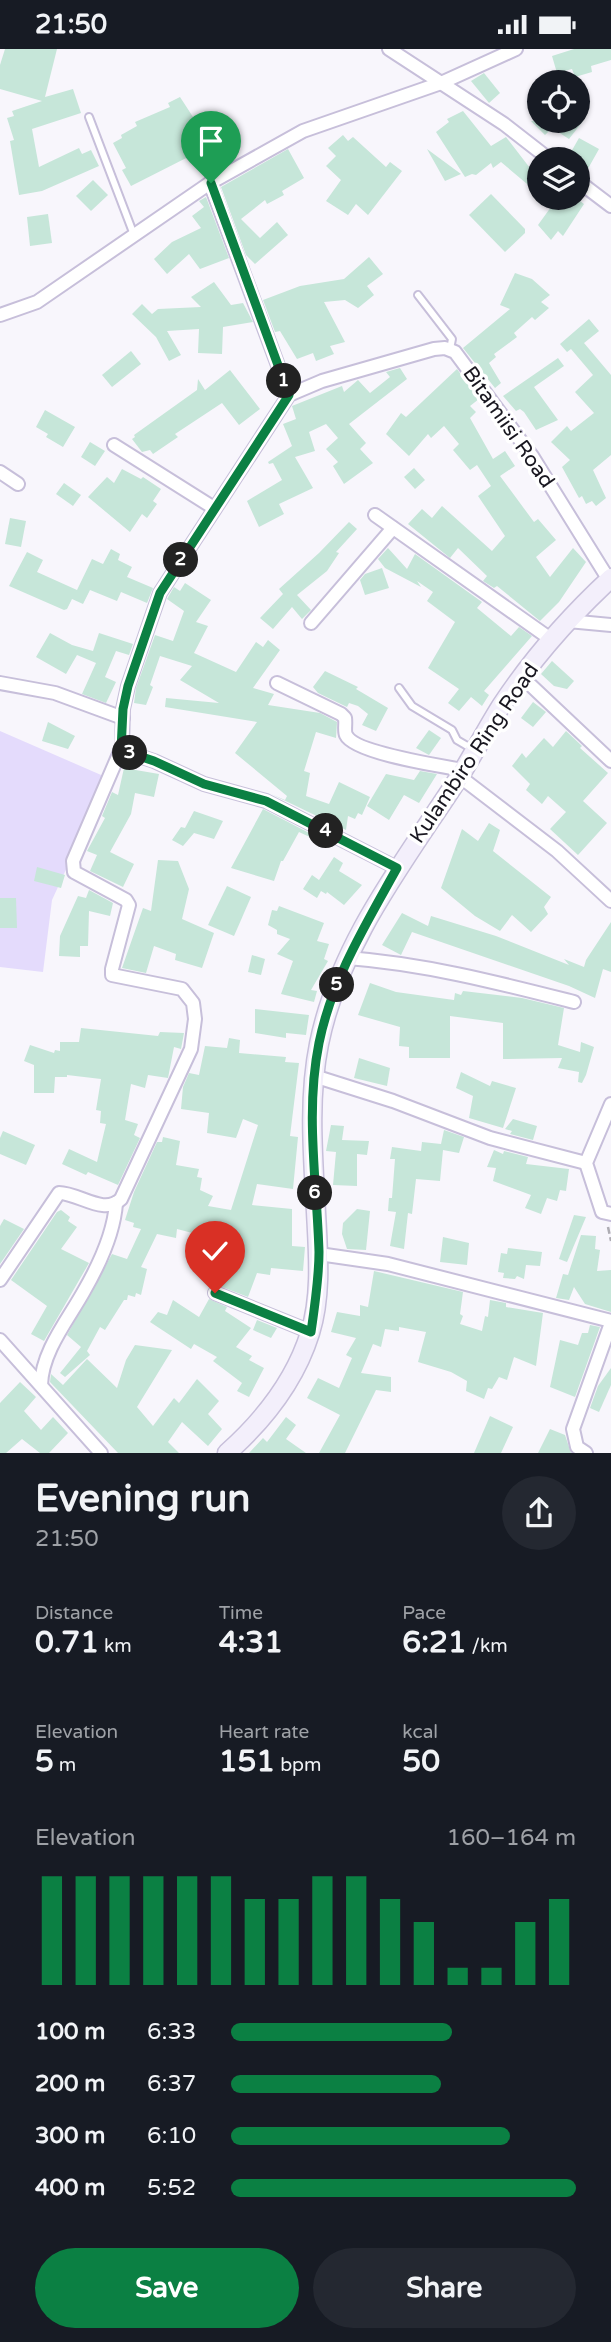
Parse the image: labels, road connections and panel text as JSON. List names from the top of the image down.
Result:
{
  "streets": {
    "street": ["Bitamiisi Road", "Kulambiro Ring Road"]
  },
  "crossings": [
    ["Bitamiisi Road", "Kulambiro Ring Road"]
  ],
  "page": {
    "status": "21:50",
    "pins": [
      "1",
      "2",
      "3",
      "4",
      "5",
      "6"
    ],
    "heading": ["Evening run", "21:50"],
    "stats": [
      ["Distance", "0.71 km"],
      ["Time", "4:31"],
      ["Pace", "6:21 /km"],
      ["Elevation", "5 m"],
      ["Heart rate", "151 bpm"],
      ["kcal", "50"]
    ],
    "chart": ["Elevation", "160–164 m"],
    "list": [
      {
        "name": "100 m",
        "note": "6:33"
      },
      {
        "name": "200 m",
        "note": "6:37"
      },
      {
        "name": "300 m",
        "note": "6:10"
      },
      {
        "name": "400 m",
        "note": "5:52"
      }
    ],
    "buttons": ["Save", "Share"]
  }
}
